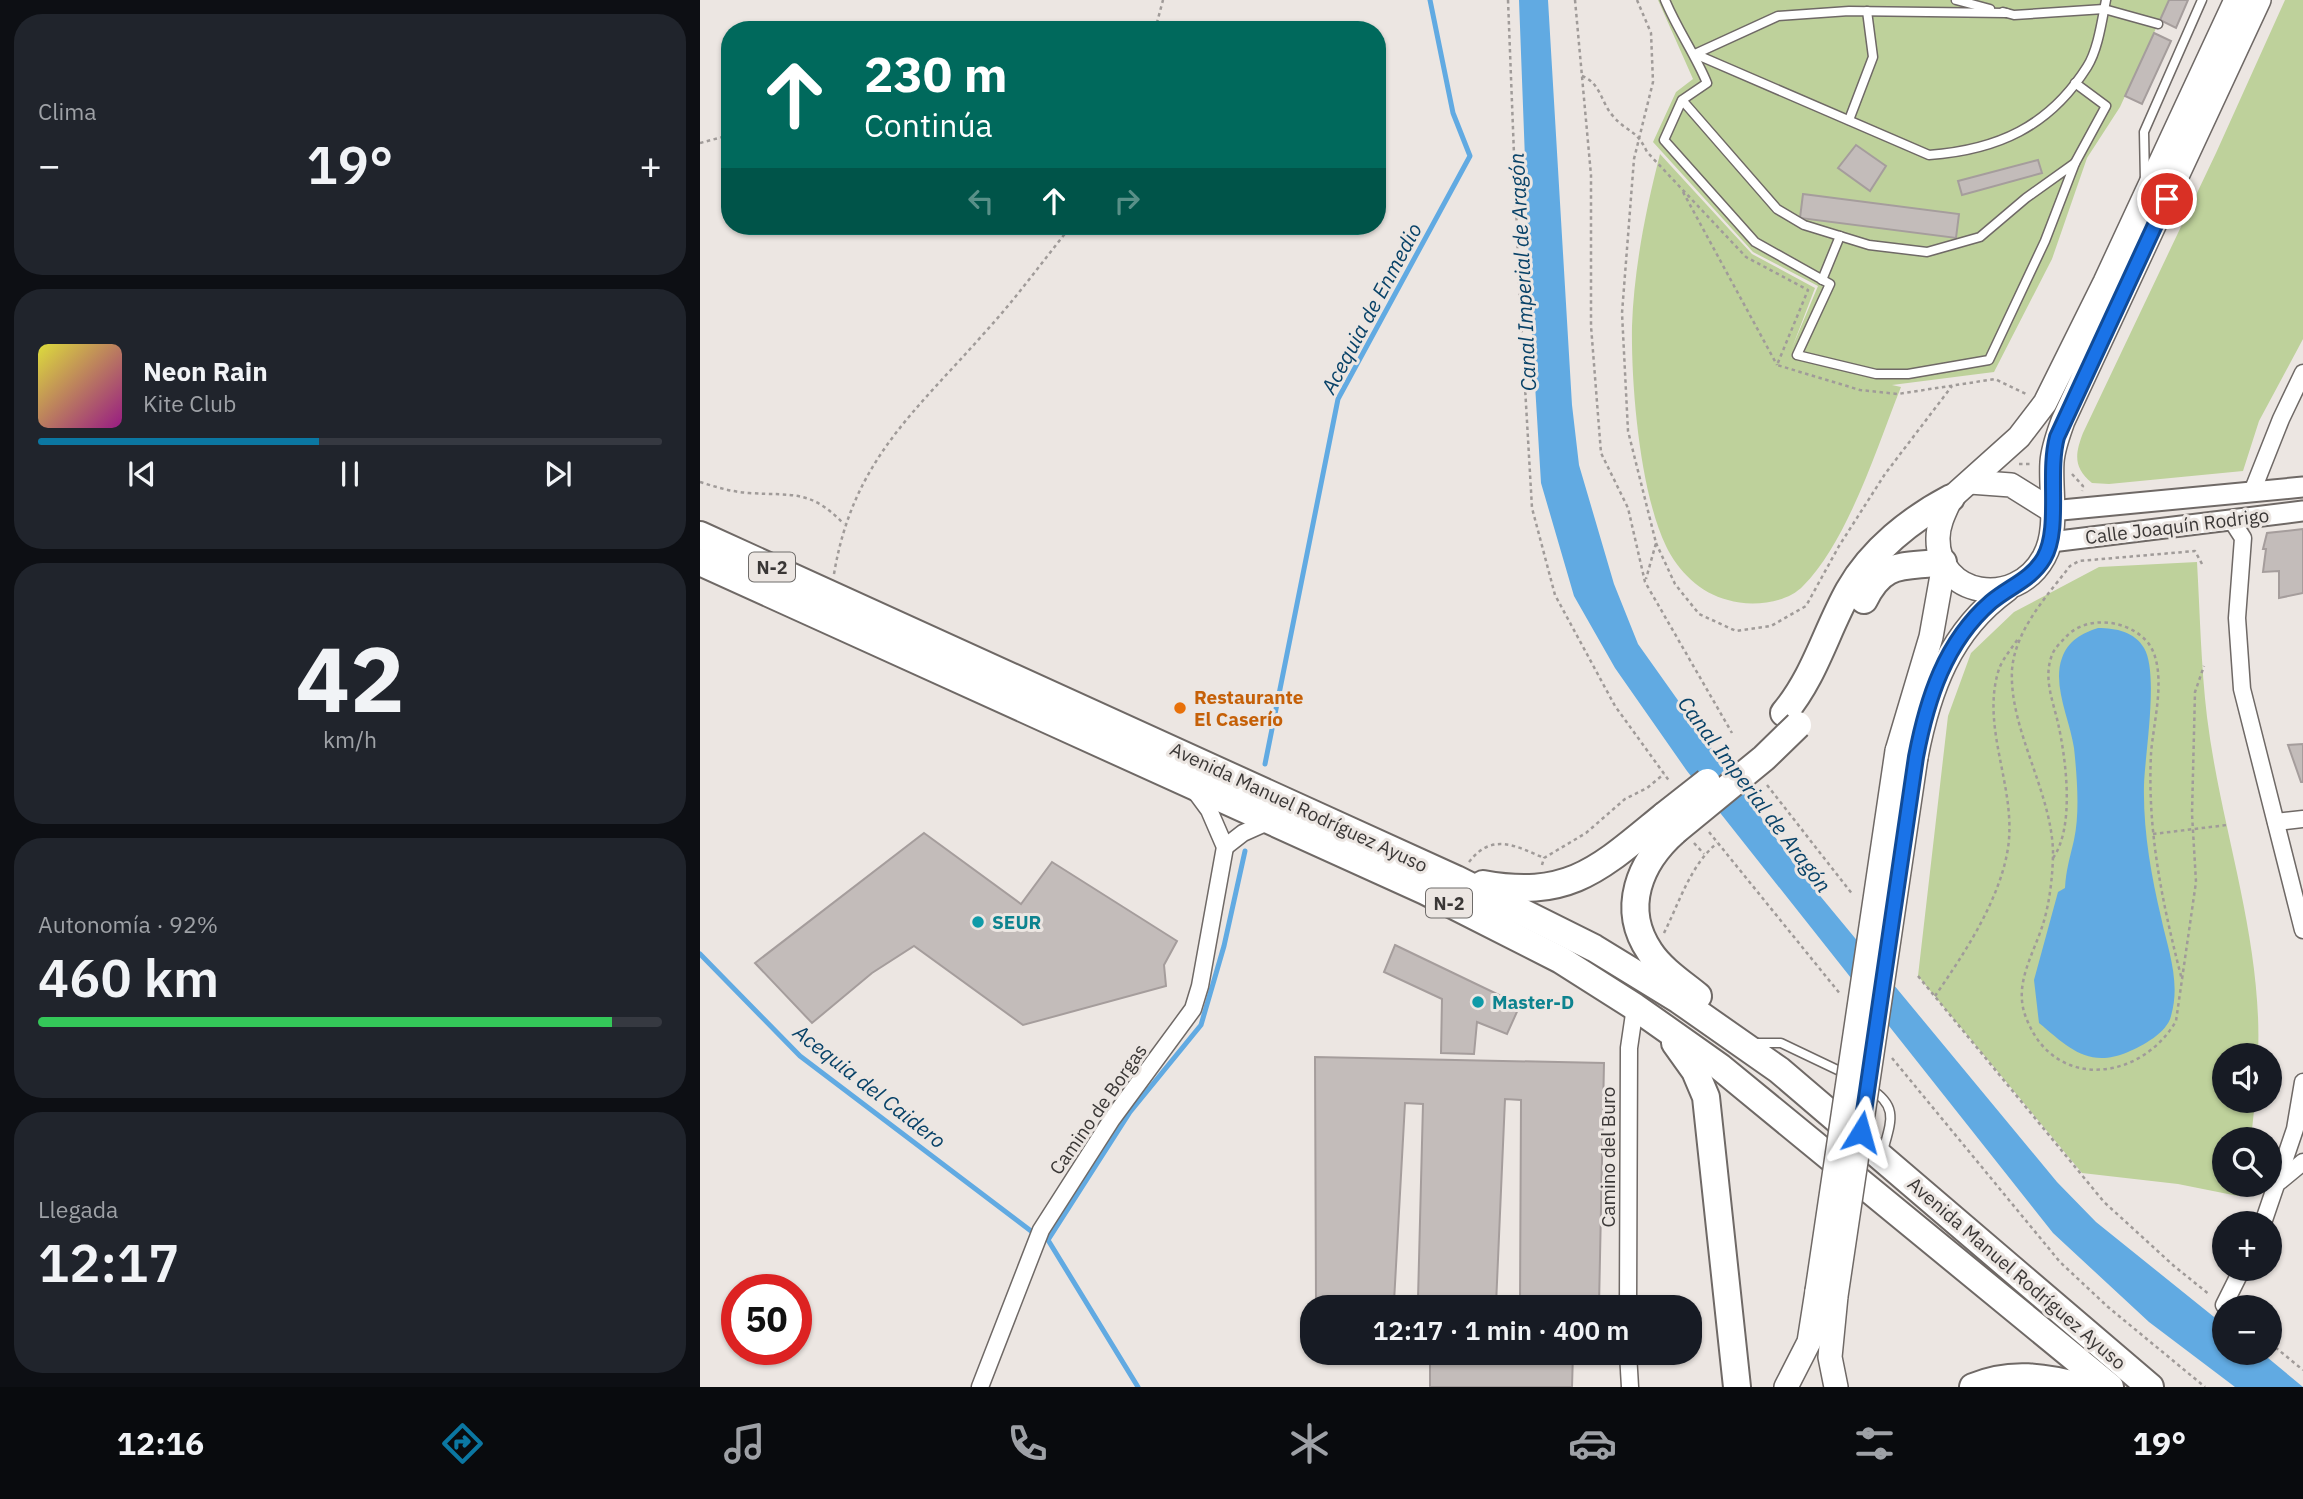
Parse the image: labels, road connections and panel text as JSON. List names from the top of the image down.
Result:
{
  "streets": {
    "highway": ["N-2", "Avenida Manuel Rodríguez Ayuso"],
    "street": ["Calle Joaquín Rodrigo", "Camino de Borgas", "Camino del Buro"]
  },
  "crossings": [
    ["Avenida Manuel Rodríguez Ayuso", "Camino del Buro"]
  ],
  "water": ["Canal Imperial de Aragón", "Acequia de Enmedio", "Acequia del Caidero"],
  "places": ["Restaurante El Caserío", "SEUR", "Master-D"],
  "page": {
    "tile": [
      "Clima",
      ["42", "km/h"],
      ["Autonomía · 92%", "460 km"],
      ["Llegada", "12:17"]
    ],
    "turn": ["230 m", "Continúa"],
    "heat": ["−", "19°", "+"],
    "song": ["Neon Rain", "Kite Club"],
    "map_buttons": ["+", "−"],
    "limit": "50",
    "trip": "12:17 · 1 min · 400 m",
    "tabs": ["12:16", "19°"]
  }
}
